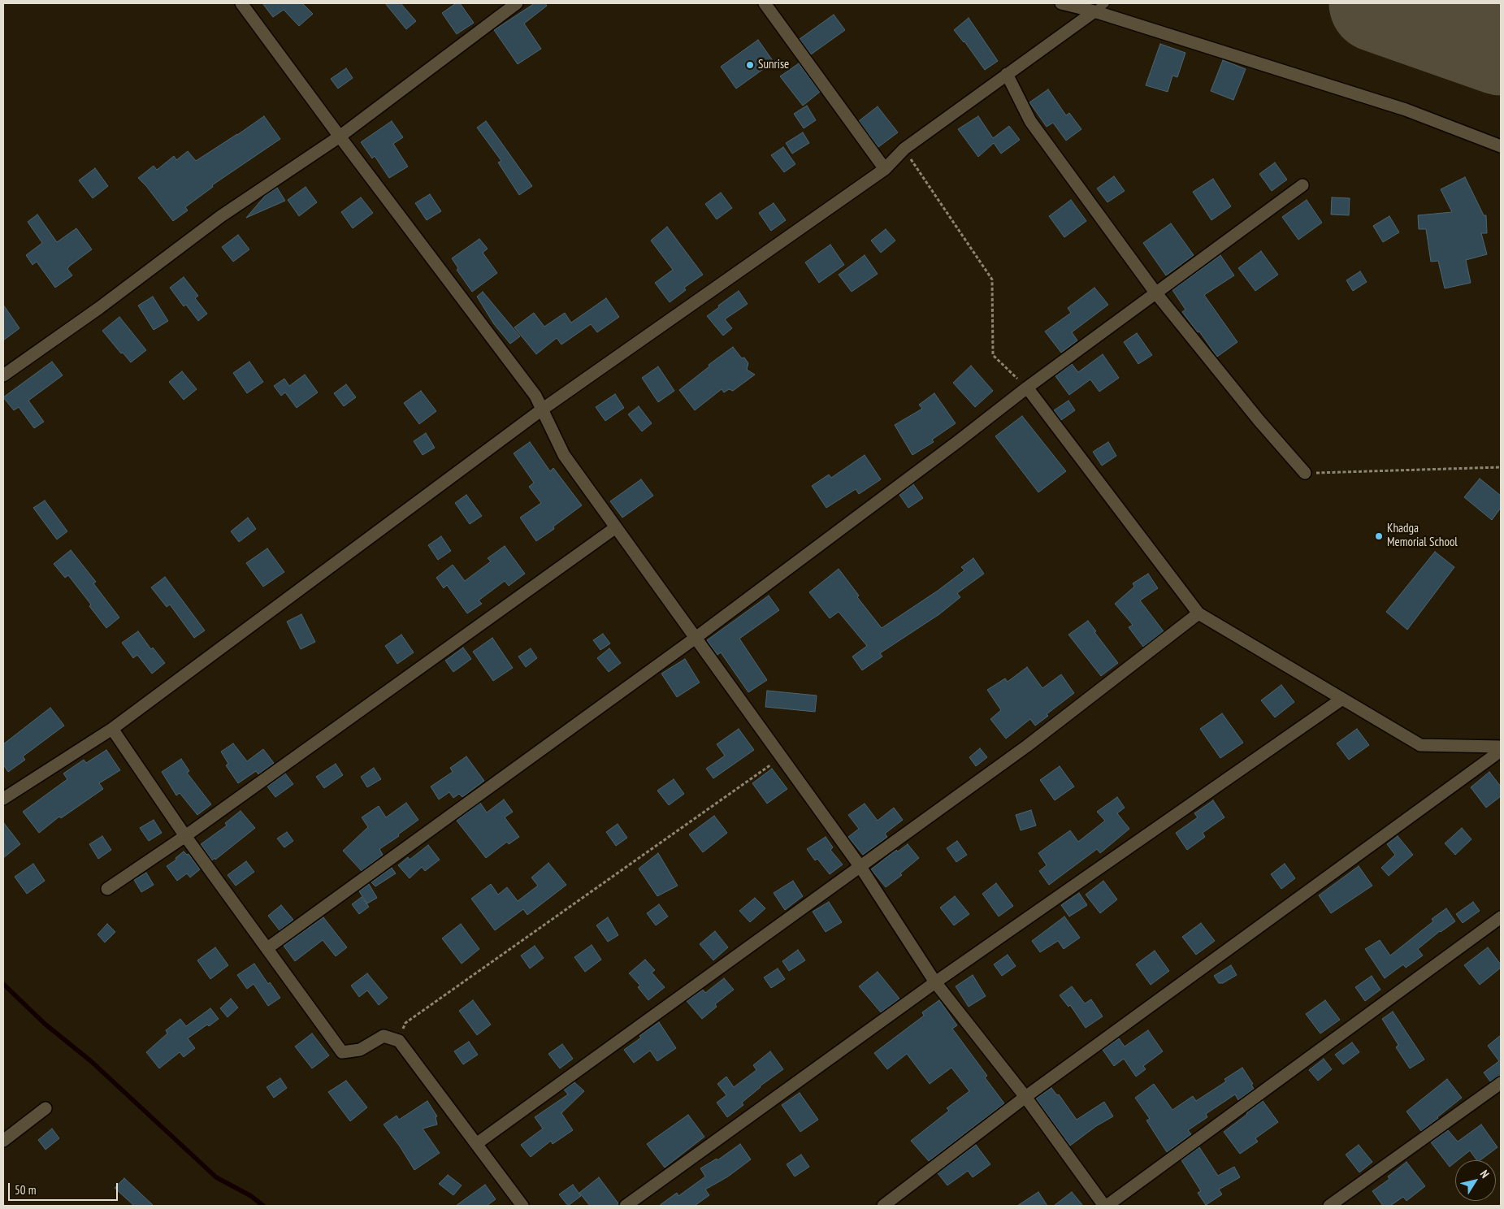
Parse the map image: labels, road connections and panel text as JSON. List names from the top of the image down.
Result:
{
  "places": ["Sunrise", "Khadga Memorial School"],
  "scale_bar": "50 m",
  "north": "top right"
}
